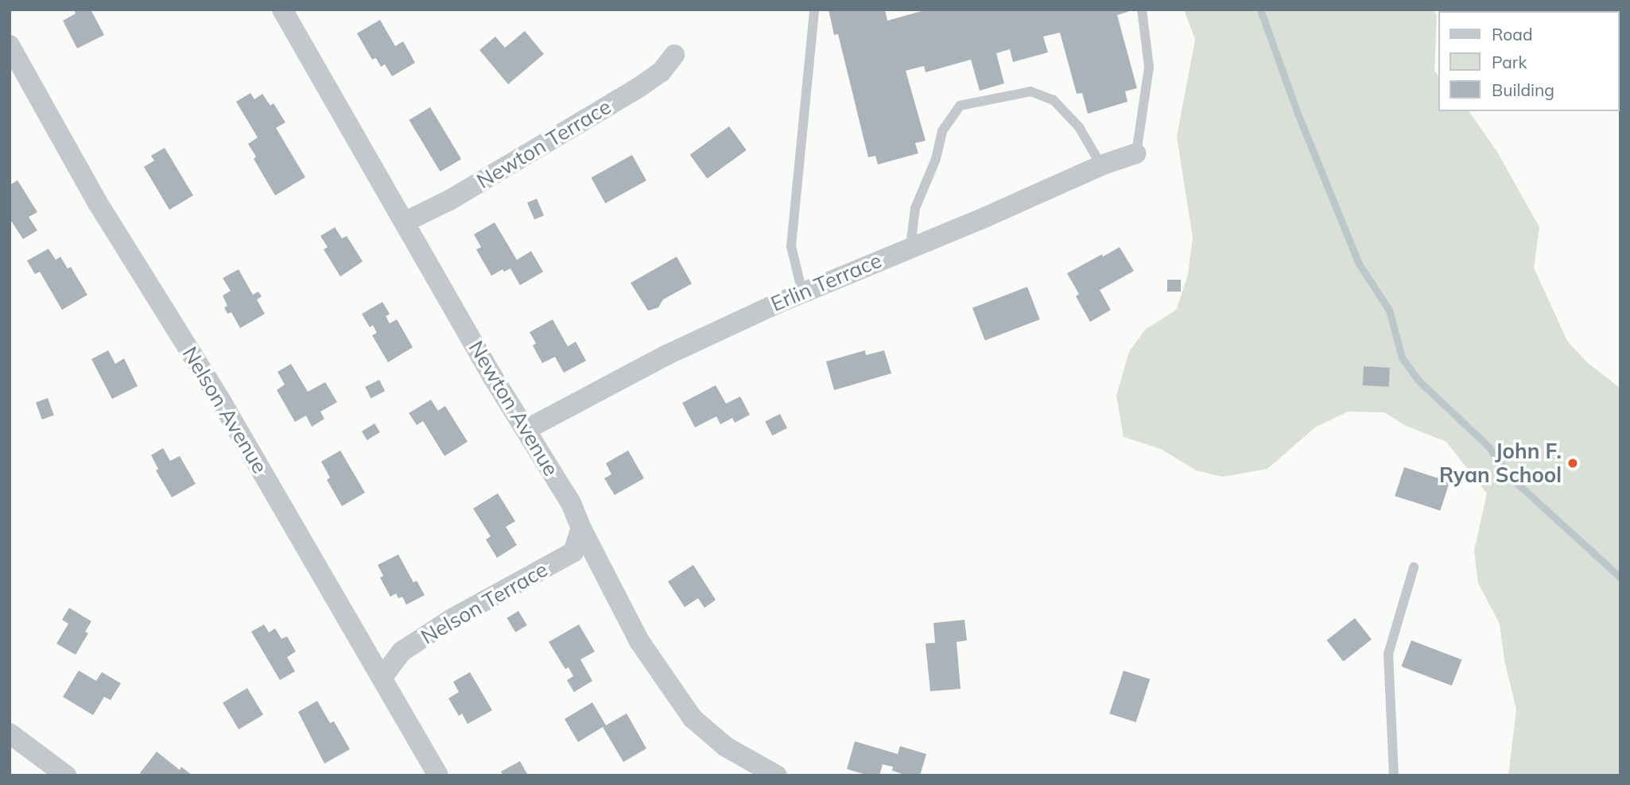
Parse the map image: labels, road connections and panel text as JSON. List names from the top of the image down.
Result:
{
  "streets": {
    "street": [
      "Newton Terrace",
      "Erlin Terrace",
      "Newton Avenue",
      "Nelson Avenue",
      "Nelson Terrace"
    ]
  },
  "crossings": [
    ["Newton Terrace", "Newton Avenue"],
    ["Erlin Terrace", "Newton Avenue"],
    ["Newton Avenue", "Nelson Terrace"],
    ["Nelson Avenue", "Nelson Terrace"]
  ],
  "places": ["John F. Ryan School"],
  "legend": ["Road", "Park", "Building"]
}
